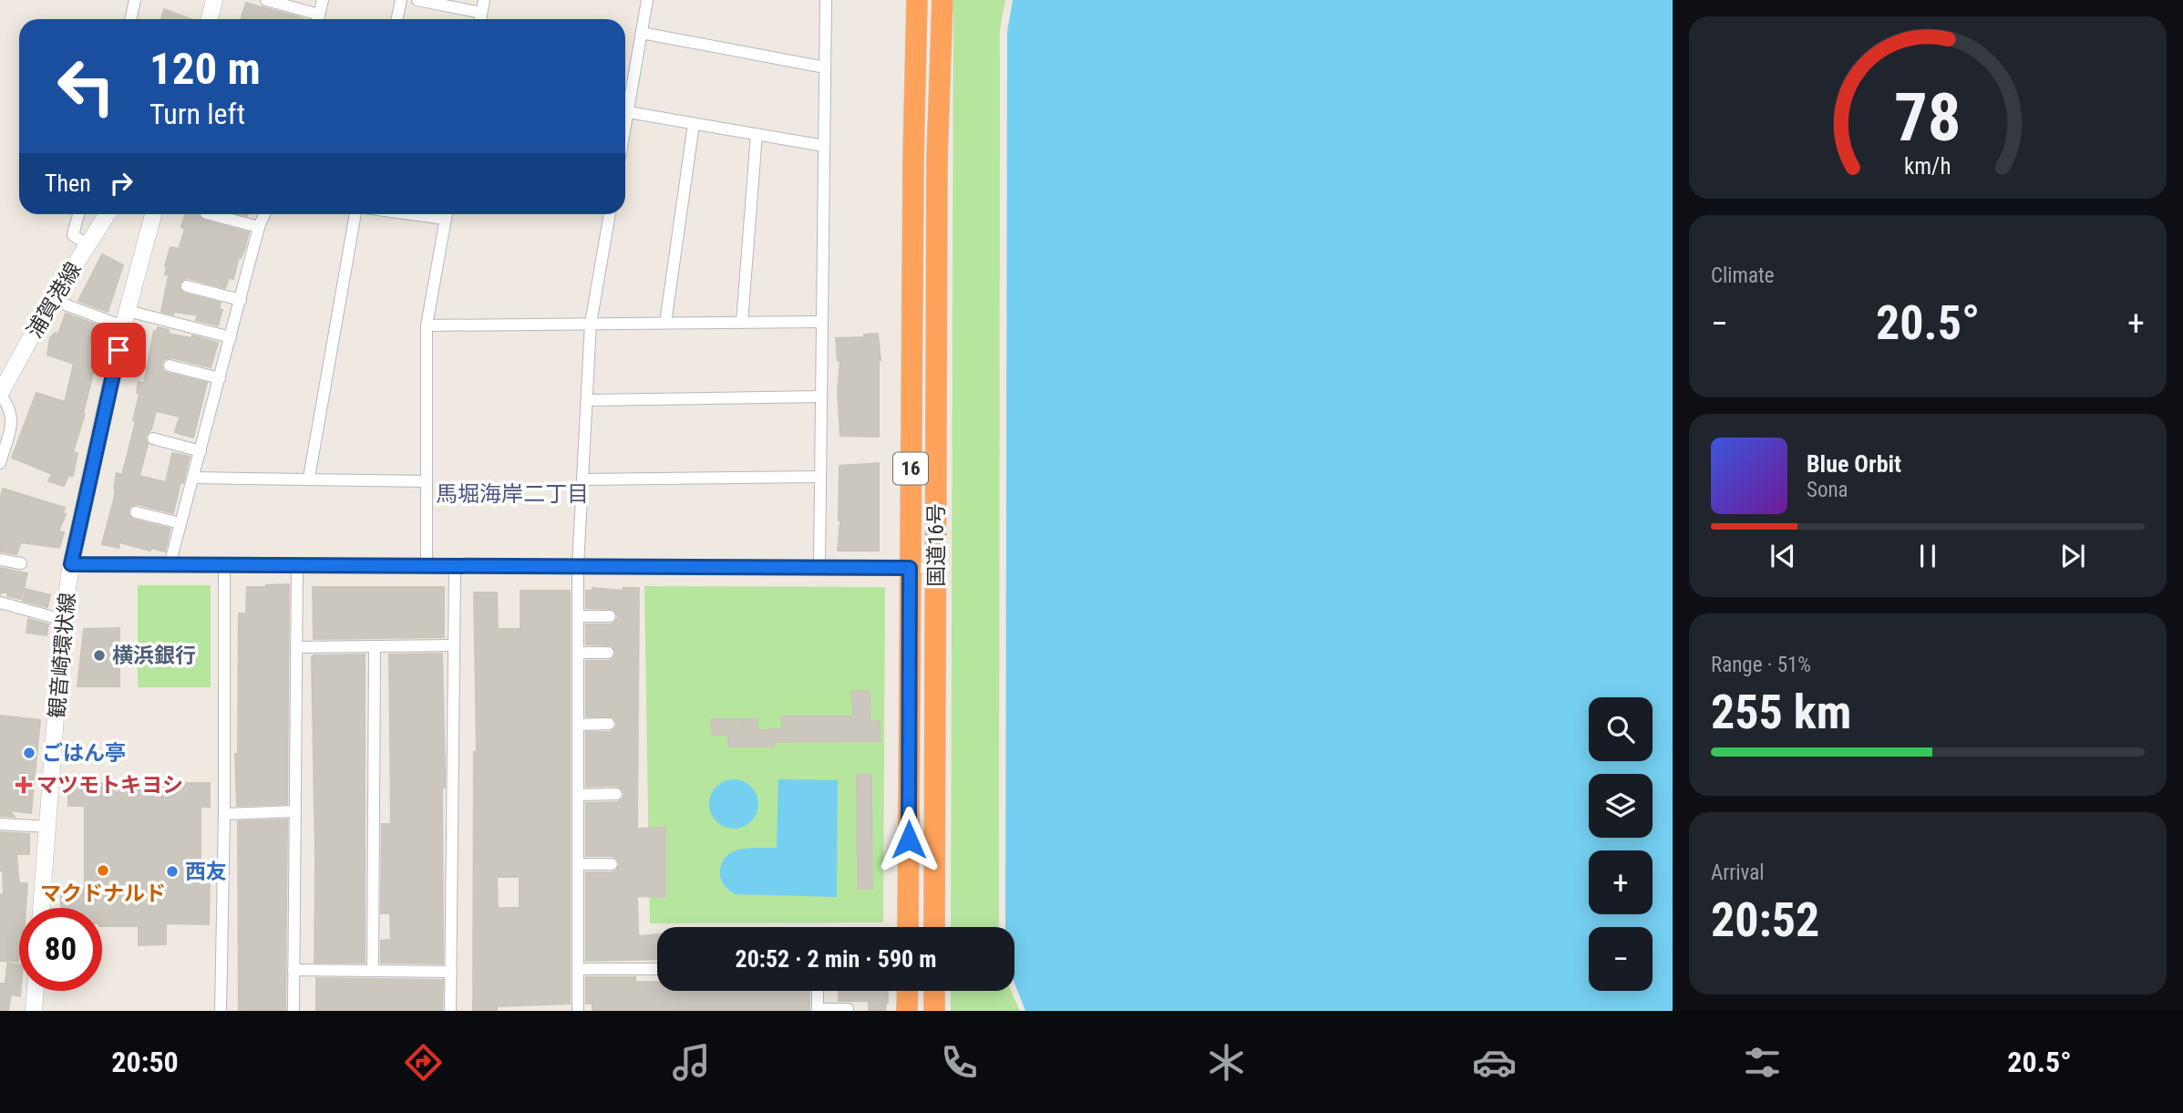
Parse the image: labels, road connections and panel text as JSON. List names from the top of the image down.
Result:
{
  "streets": {
    "highway": ["16", "国道16号"],
    "main road": ["浦賀港線", "観音崎環状線"]
  },
  "districts": ["馬堀海岸二丁目"],
  "places": {
    "other": [
      "横浜銀行",
      "ごはん亭",
      "マクドナルド",
      "西友"
    ],
    "health": ["マツモトキヨシ"]
  },
  "page": {
    "turn": ["120 m", "Turn left"],
    "then": "Then",
    "tile": [
      "Climate",
      ["Range · 51%", "255 km"],
      ["Arrival", "20:52"]
    ],
    "heat": ["−", "20.5°", "+"],
    "song": ["Blue Orbit", "Sona"],
    "map_buttons": ["+", "−"],
    "limit": "80",
    "trip": "20:52 · 2 min · 590 m",
    "tabs": ["20:50", "20.5°"],
    "gauge": ["78", "km/h"]
  }
}
